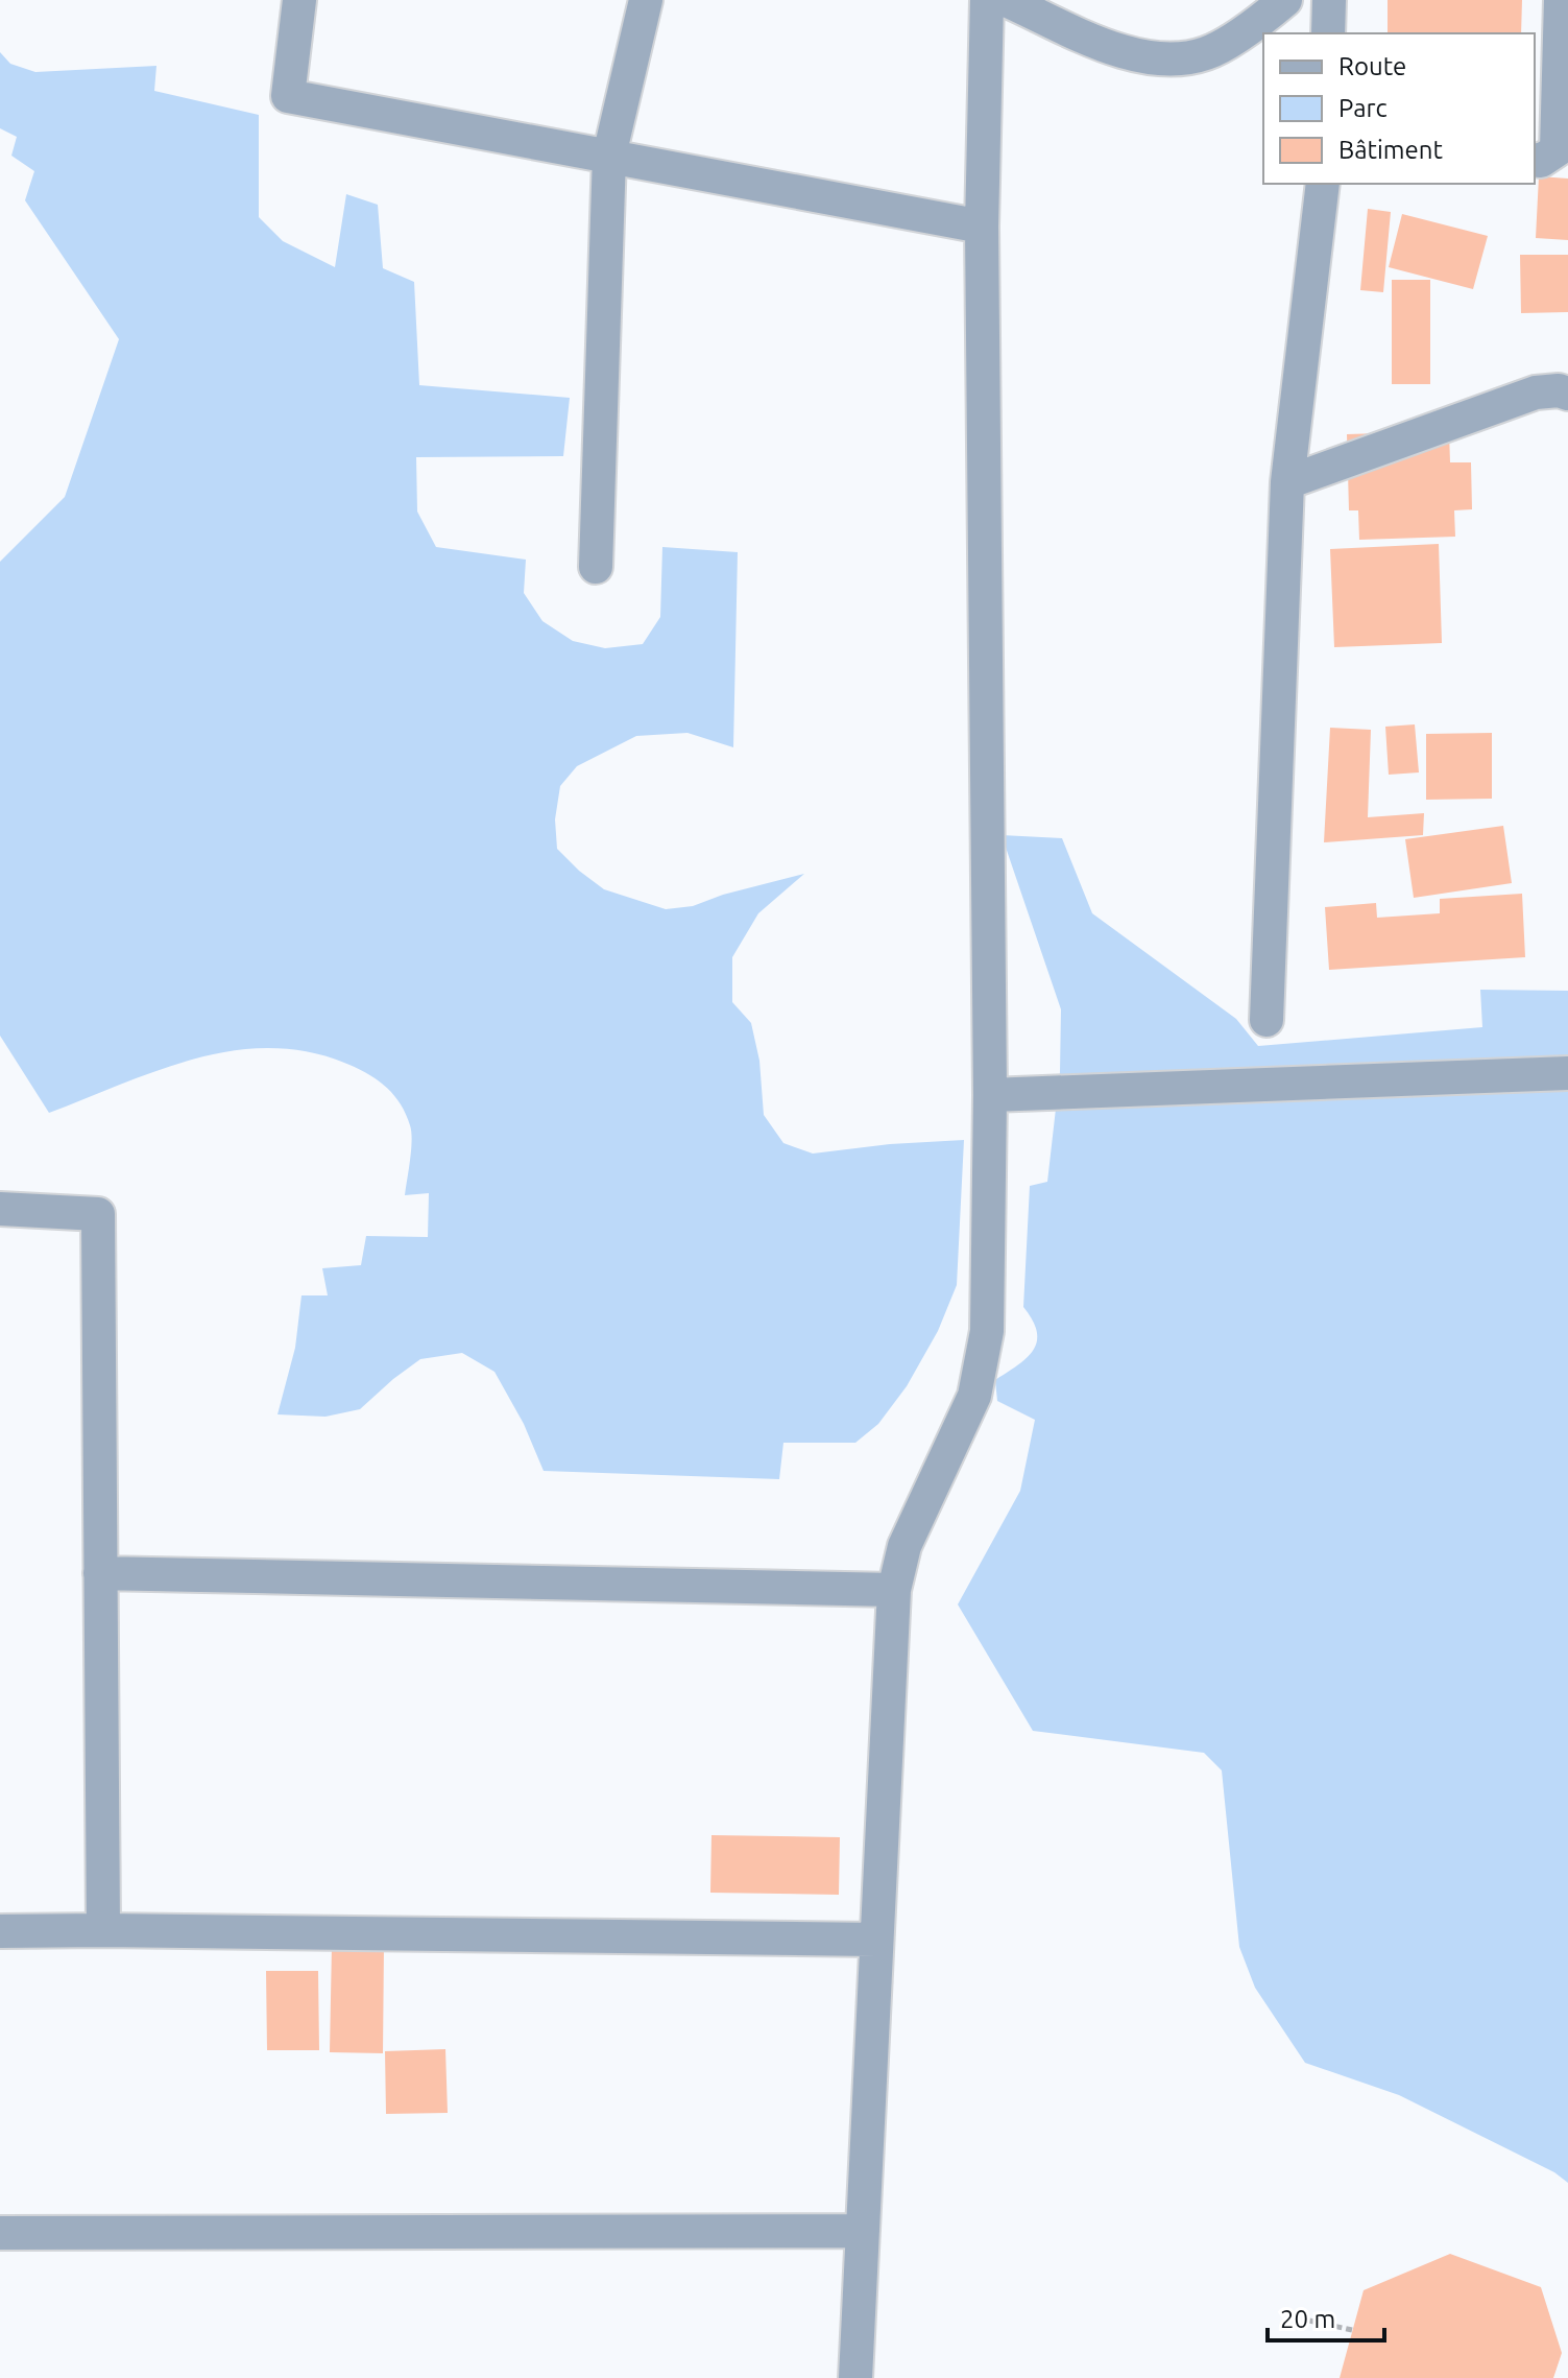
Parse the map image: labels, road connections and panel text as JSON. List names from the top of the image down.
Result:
{
  "legend": ["Route", "Parc", "Bâtiment"],
  "scale_bar": "20 m"
}
